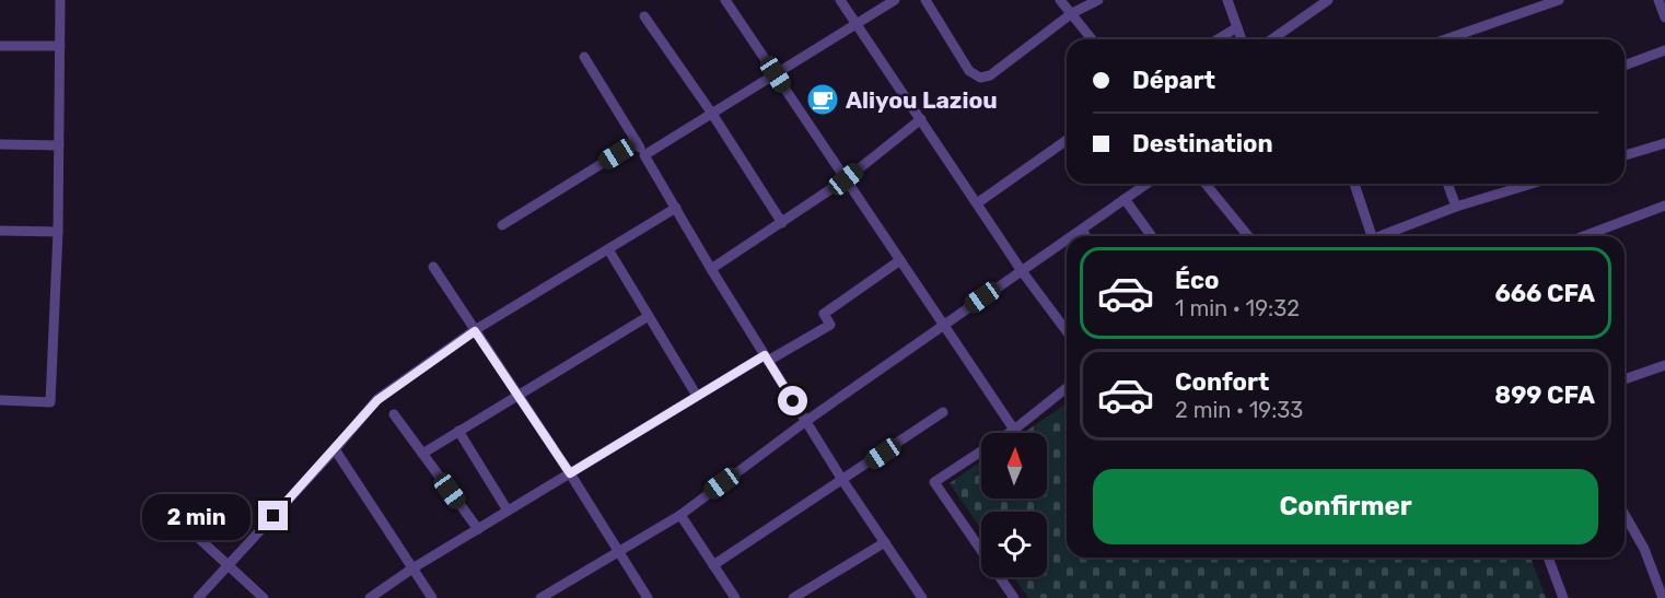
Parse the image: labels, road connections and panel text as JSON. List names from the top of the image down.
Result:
{
  "places": {
    "cafe": ["Aliyou Laziou"]
  },
  "north": "top",
  "page": {
    "banner": ["Départ", "Destination"],
    "list": [
      {
        "name": "Éco",
        "note": "1 min · 19:32",
        "value": "666 CFA"
      },
      {
        "name": "Confort",
        "note": "2 min · 19:33",
        "value": "899 CFA"
      }
    ],
    "buttons": "Confirmer",
    "bubble": "2 min"
  }
}
